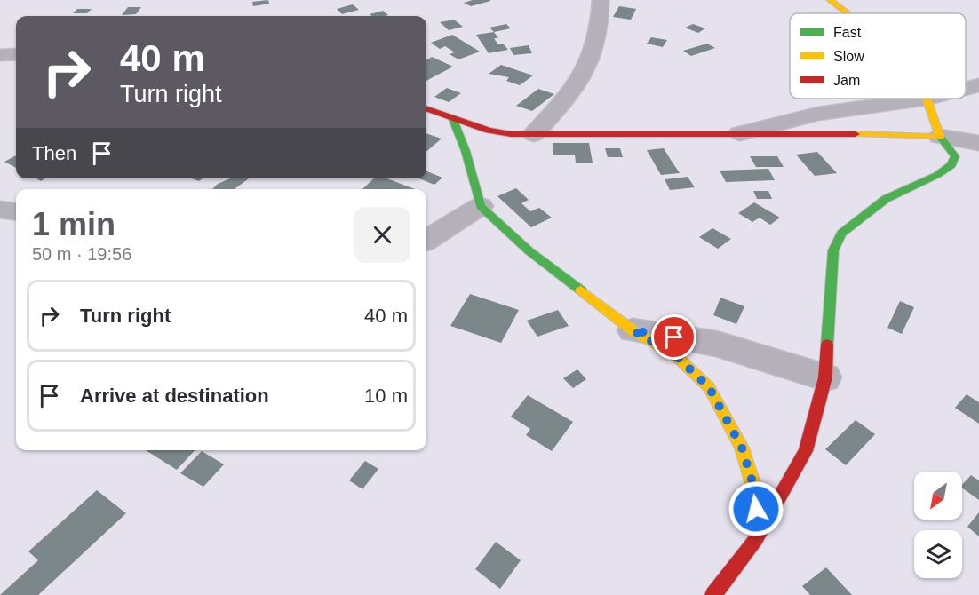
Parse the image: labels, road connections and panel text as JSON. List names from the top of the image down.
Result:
{
  "legend": ["Fast", "Slow", "Jam"],
  "north": "bottom left",
  "page": {
    "turn": ["40 m", "Turn right"],
    "then": "Then",
    "heading": ["1 min", "50 m · 19:56"],
    "list": [
      {
        "name": "Turn right",
        "value": "40 m"
      },
      {
        "name": "Arrive at destination",
        "value": "10 m"
      }
    ]
  }
}
